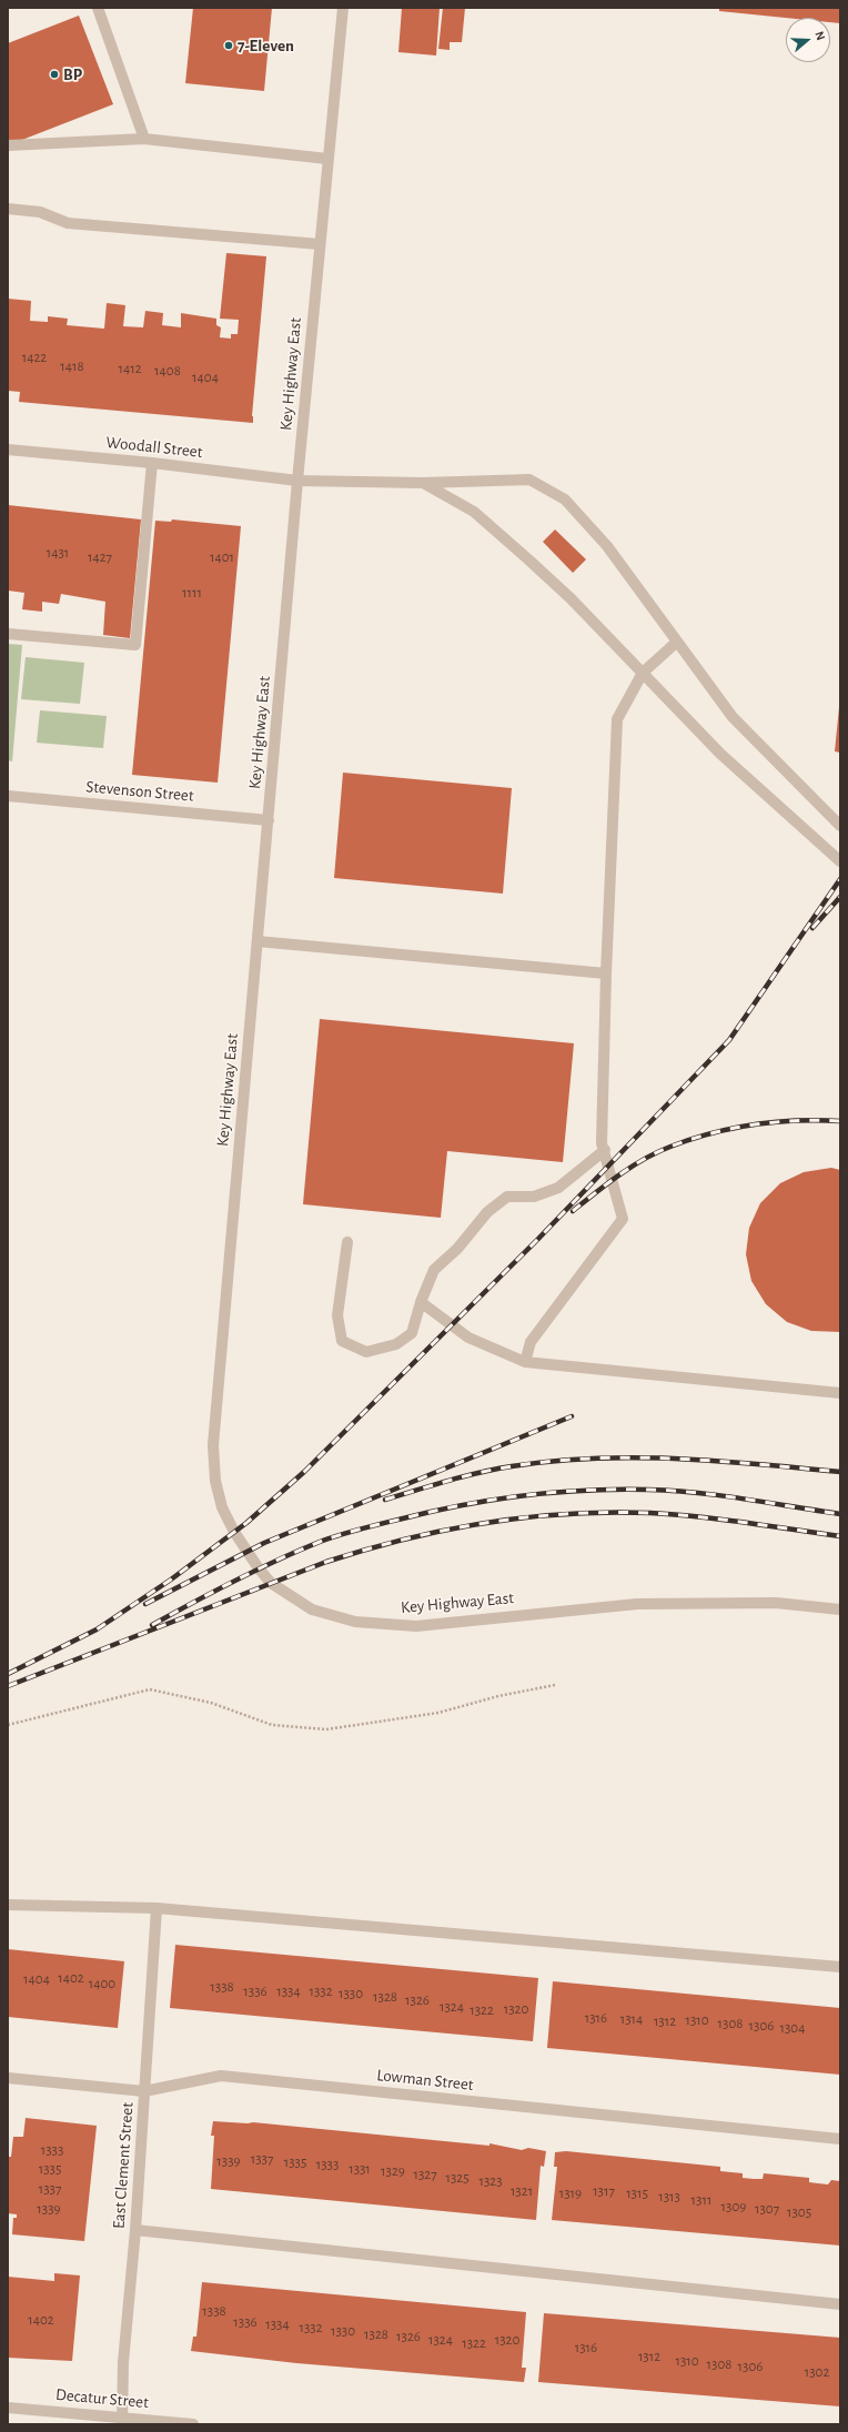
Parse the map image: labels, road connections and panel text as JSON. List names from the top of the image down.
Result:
{
  "streets": {
    "street": [
      "Key Highway East",
      "Woodall Street",
      "Stevenson Street",
      "Lowman Street",
      "East Clement Street",
      "Decatur Street"
    ]
  },
  "crossings": [
    ["Key Highway East", "Woodall Street"],
    ["Key Highway East", "Stevenson Street"],
    ["Lowman Street", "East Clement Street"],
    ["East Clement Street", "Decatur Street"]
  ],
  "places": ["7-Eleven", "BP"],
  "house_numbers": [
    "1422",
    "1418",
    "1412",
    "1408",
    "1404",
    "1431",
    "1427",
    "1401",
    "1111",
    "1402",
    "1404",
    "1400",
    "1338",
    "1336",
    "1334",
    "1332",
    "1330",
    "1328",
    "1326",
    "1324",
    "1320",
    "1322",
    "1316",
    "1314",
    "1310",
    "1312",
    "1308",
    "1306",
    "1304",
    "1333",
    "1337",
    "1339",
    "1335",
    "1333",
    "1335",
    "1331",
    "1329",
    "1327",
    "1325",
    "1323",
    "1337",
    "1321",
    "1317",
    "1319",
    "1315",
    "1313",
    "1311",
    "1309",
    "1339",
    "1307",
    "1305",
    "1338",
    "1402",
    "1336",
    "1334",
    "1332",
    "1330",
    "1328",
    "1326",
    "1324",
    "1320",
    "1322",
    "1316",
    "1312",
    "1310",
    "1308",
    "1306",
    "1302"
  ],
  "north": "right"
}
